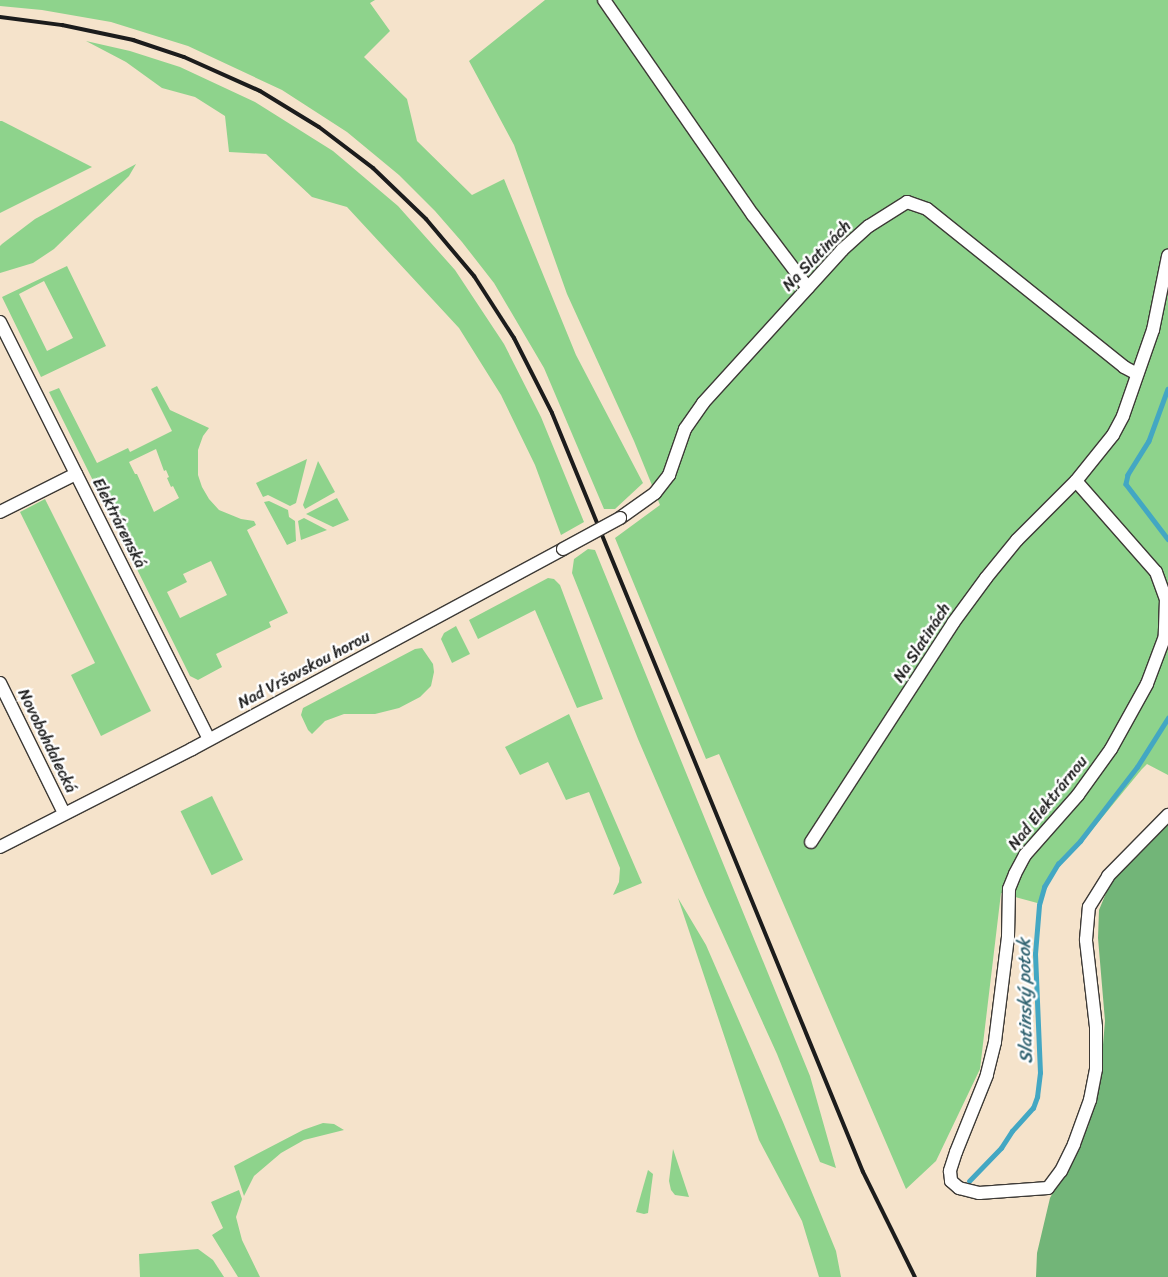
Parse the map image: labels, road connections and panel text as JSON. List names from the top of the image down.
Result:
{
  "streets": {
    "street": [
      "Na Slatinách",
      "Elektrárenská",
      "Nad Vršovskou horou",
      "Novobohdalecká",
      "Nad Elektrárnou"
    ]
  },
  "crossings": [
    ["Na Slatinách", "Nad Vršovskou horou"],
    ["Na Slatinách", "Nad Elektrárnou"],
    ["Elektrárenská", "Nad Vršovskou horou"],
    ["Nad Vršovskou horou", "Novobohdalecká"]
  ],
  "water": ["Slatinský potok"]
}
